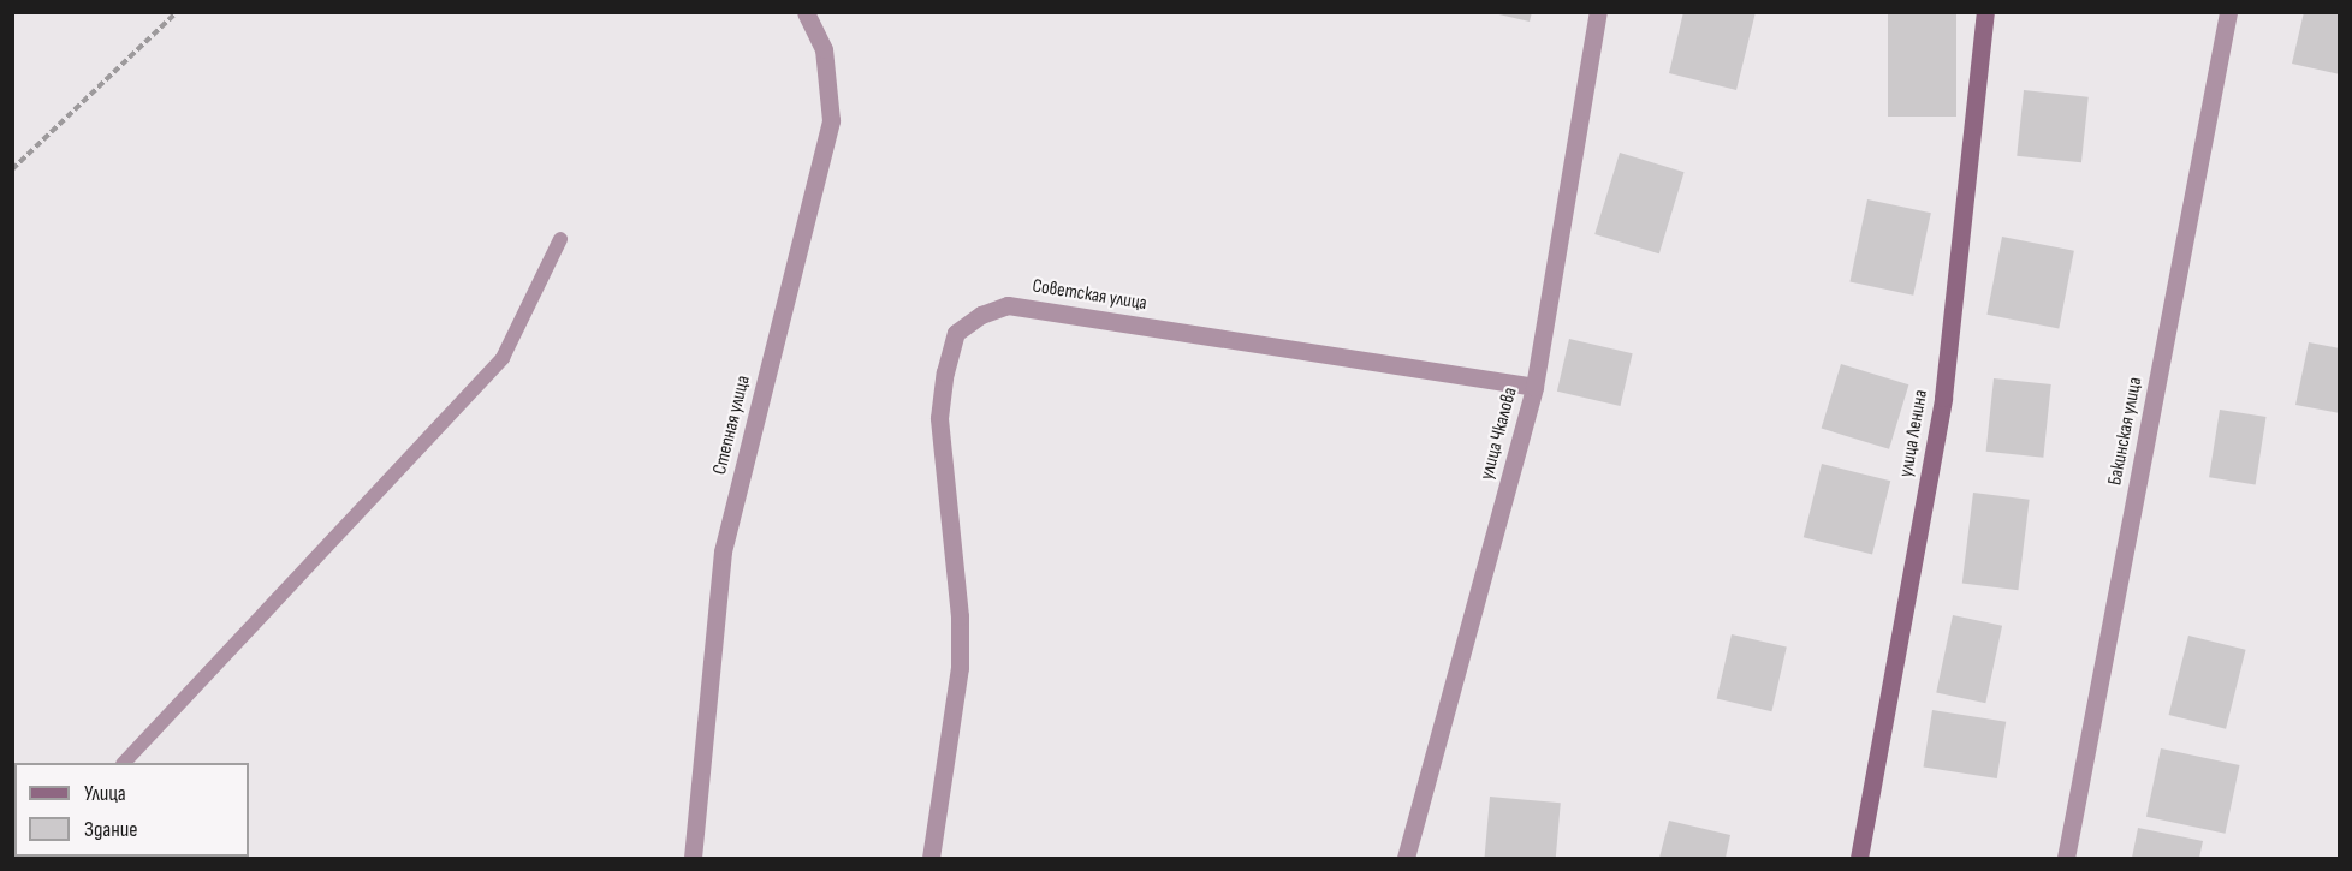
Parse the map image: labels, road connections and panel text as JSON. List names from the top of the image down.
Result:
{
  "streets": {
    "main road": ["улица Ленина"],
    "street": [
      "Советская улица",
      "Степная улица",
      "Бакинская улица",
      "улица Чкалова"
    ]
  },
  "crossings": [
    ["Советская улица", "улица Чкалова"]
  ],
  "legend": ["Улица", "Здание"]
}
